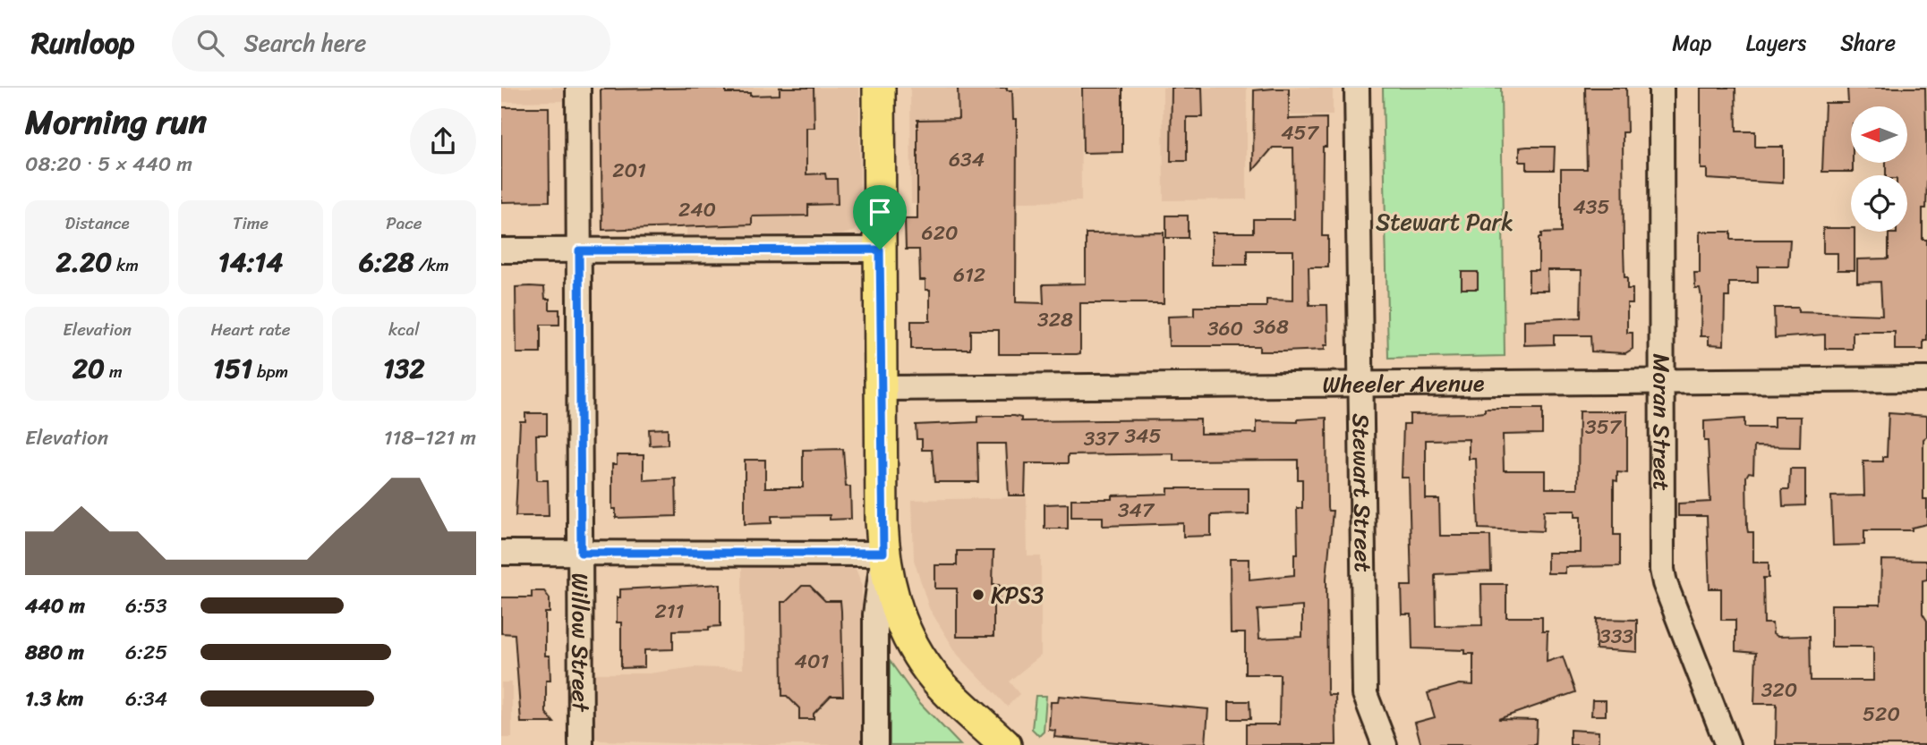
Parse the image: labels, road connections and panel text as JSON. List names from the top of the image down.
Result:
{
  "streets": {
    "street": [
      "Wheeler Avenue",
      "Moran Street",
      "Stewart Street",
      "Willow Street"
    ]
  },
  "crossings": [
    ["Wheeler Avenue", "Moran Street"],
    ["Wheeler Avenue", "Stewart Street"]
  ],
  "parks": ["Stewart Park"],
  "places": ["KPS3"],
  "house_numbers": [
    "457",
    "634",
    "201",
    "435",
    "240",
    "620",
    "612",
    "328",
    "368",
    "360",
    "357",
    "345",
    "337",
    "347",
    "211",
    "333",
    "401",
    "320",
    "520"
  ],
  "north": "left",
  "page": {
    "header": "Runloop",
    "search": "Search here",
    "nav": ["Map", "Layers", "Share"],
    "heading": ["Morning run", "08:20 · 5 × 440 m"],
    "stats": [
      ["Distance", "2.20 km"],
      ["Time", "14:14"],
      ["Pace", "6:28 /km"],
      ["Elevation", "20 m"],
      ["Heart rate", "151 bpm"],
      ["kcal", "132"]
    ],
    "chart": ["Elevation", "118–121 m"],
    "list": [
      {
        "name": "440 m",
        "note": "6:53"
      },
      {
        "name": "880 m",
        "note": "6:25"
      },
      {
        "name": "1.3 km",
        "note": "6:34"
      }
    ]
  }
}
